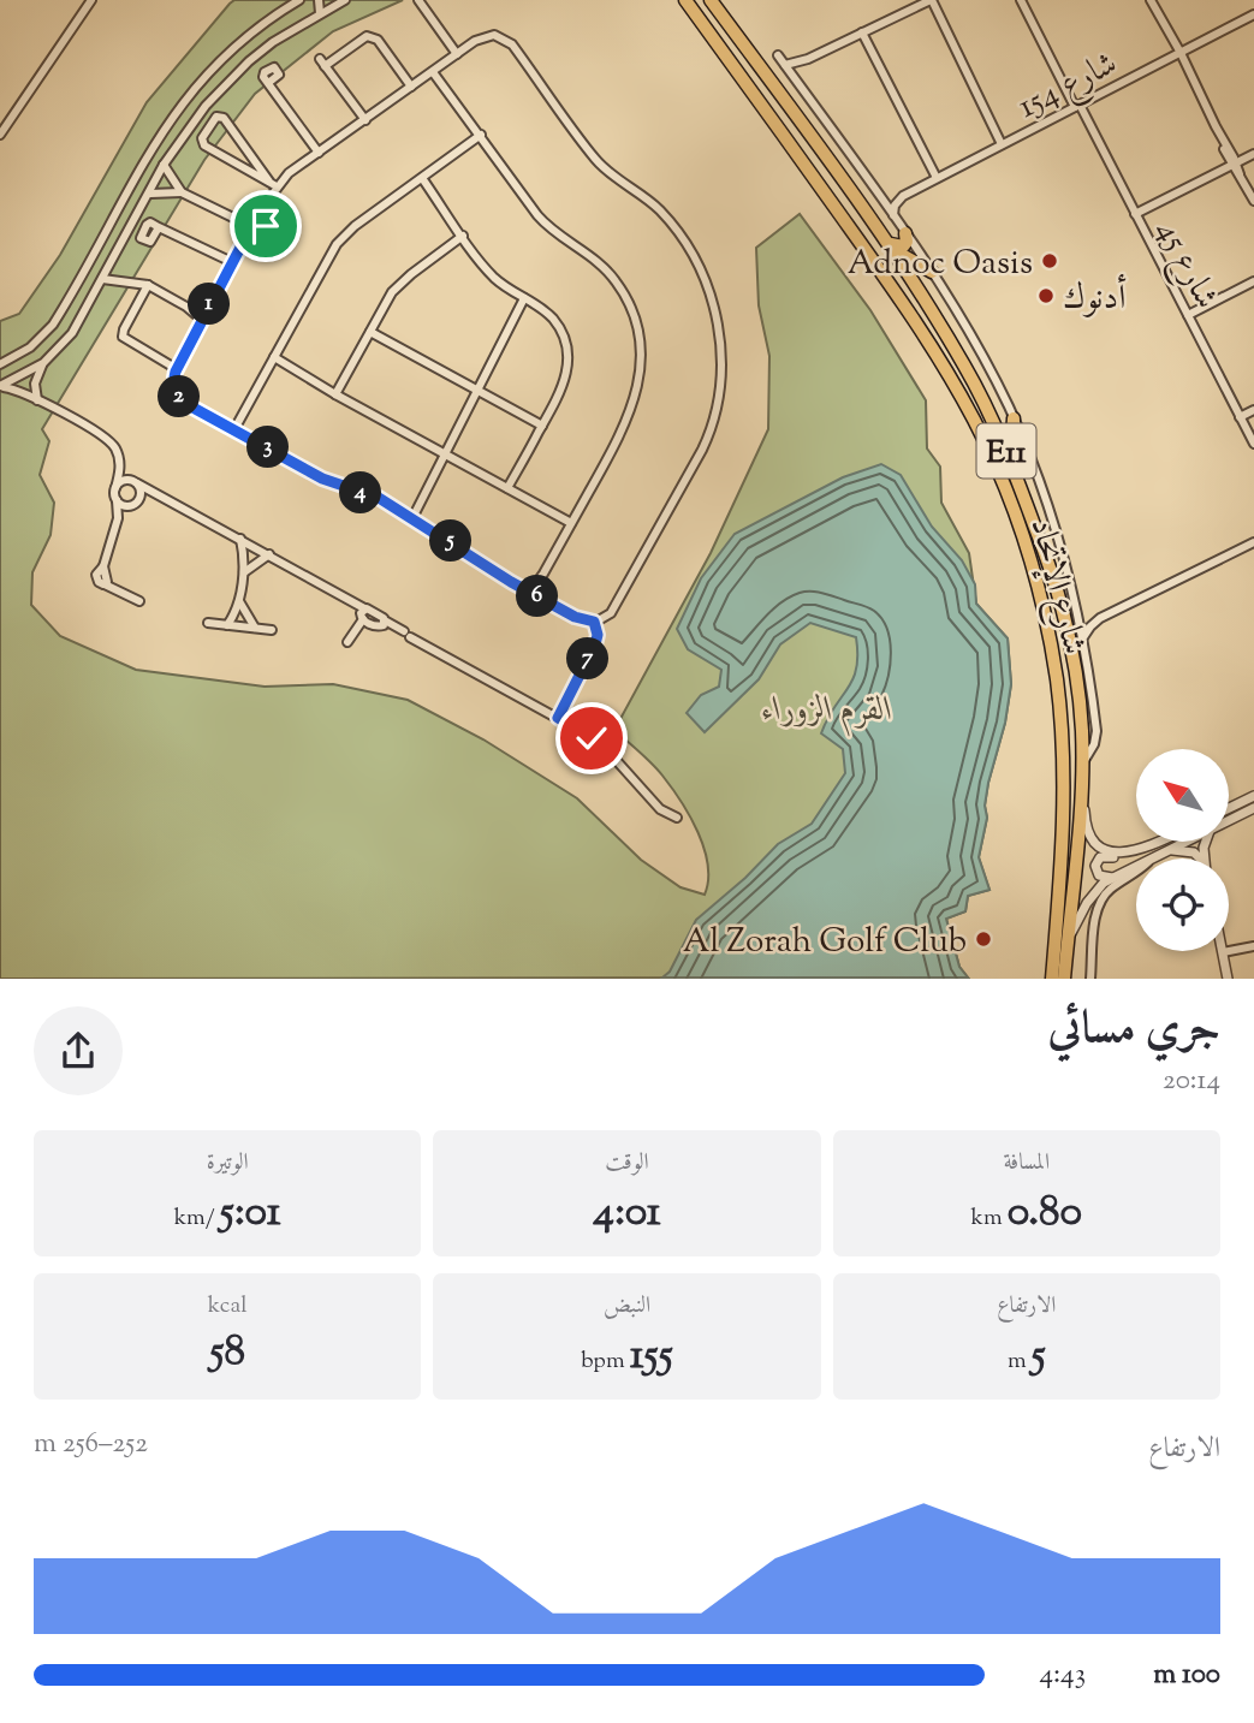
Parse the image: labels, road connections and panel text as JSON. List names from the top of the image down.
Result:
{
  "streets": {
    "highway": ["E11", "شارع الإتحاد"],
    "street": ["شارع 154", "شارع 45"]
  },
  "crossings": [
    ["شارع 154", "شارع 45"]
  ],
  "parks": ["القرم الزوراء"],
  "places": ["Adnoc Oasis", "أدنوك", "Al Zorah Golf Club"],
  "north": "top left",
  "page": {
    "pins": [
      "1",
      "2",
      "3",
      "4",
      "5",
      "6",
      "7"
    ],
    "heading": ["جري مسائي", "20:14"],
    "stats": [
      ["المسافة", "0.80 km"],
      ["الوقت", "4:01"],
      ["الوتيرة", "5:01 /km"],
      ["الارتفاع", "5 m"],
      ["النبض", "155 bpm"],
      ["kcal", "58"]
    ],
    "chart": ["الارتفاع", "252–256 m"],
    "list": [
      {
        "name": "100 m",
        "note": "4:43"
      }
    ]
  }
}
